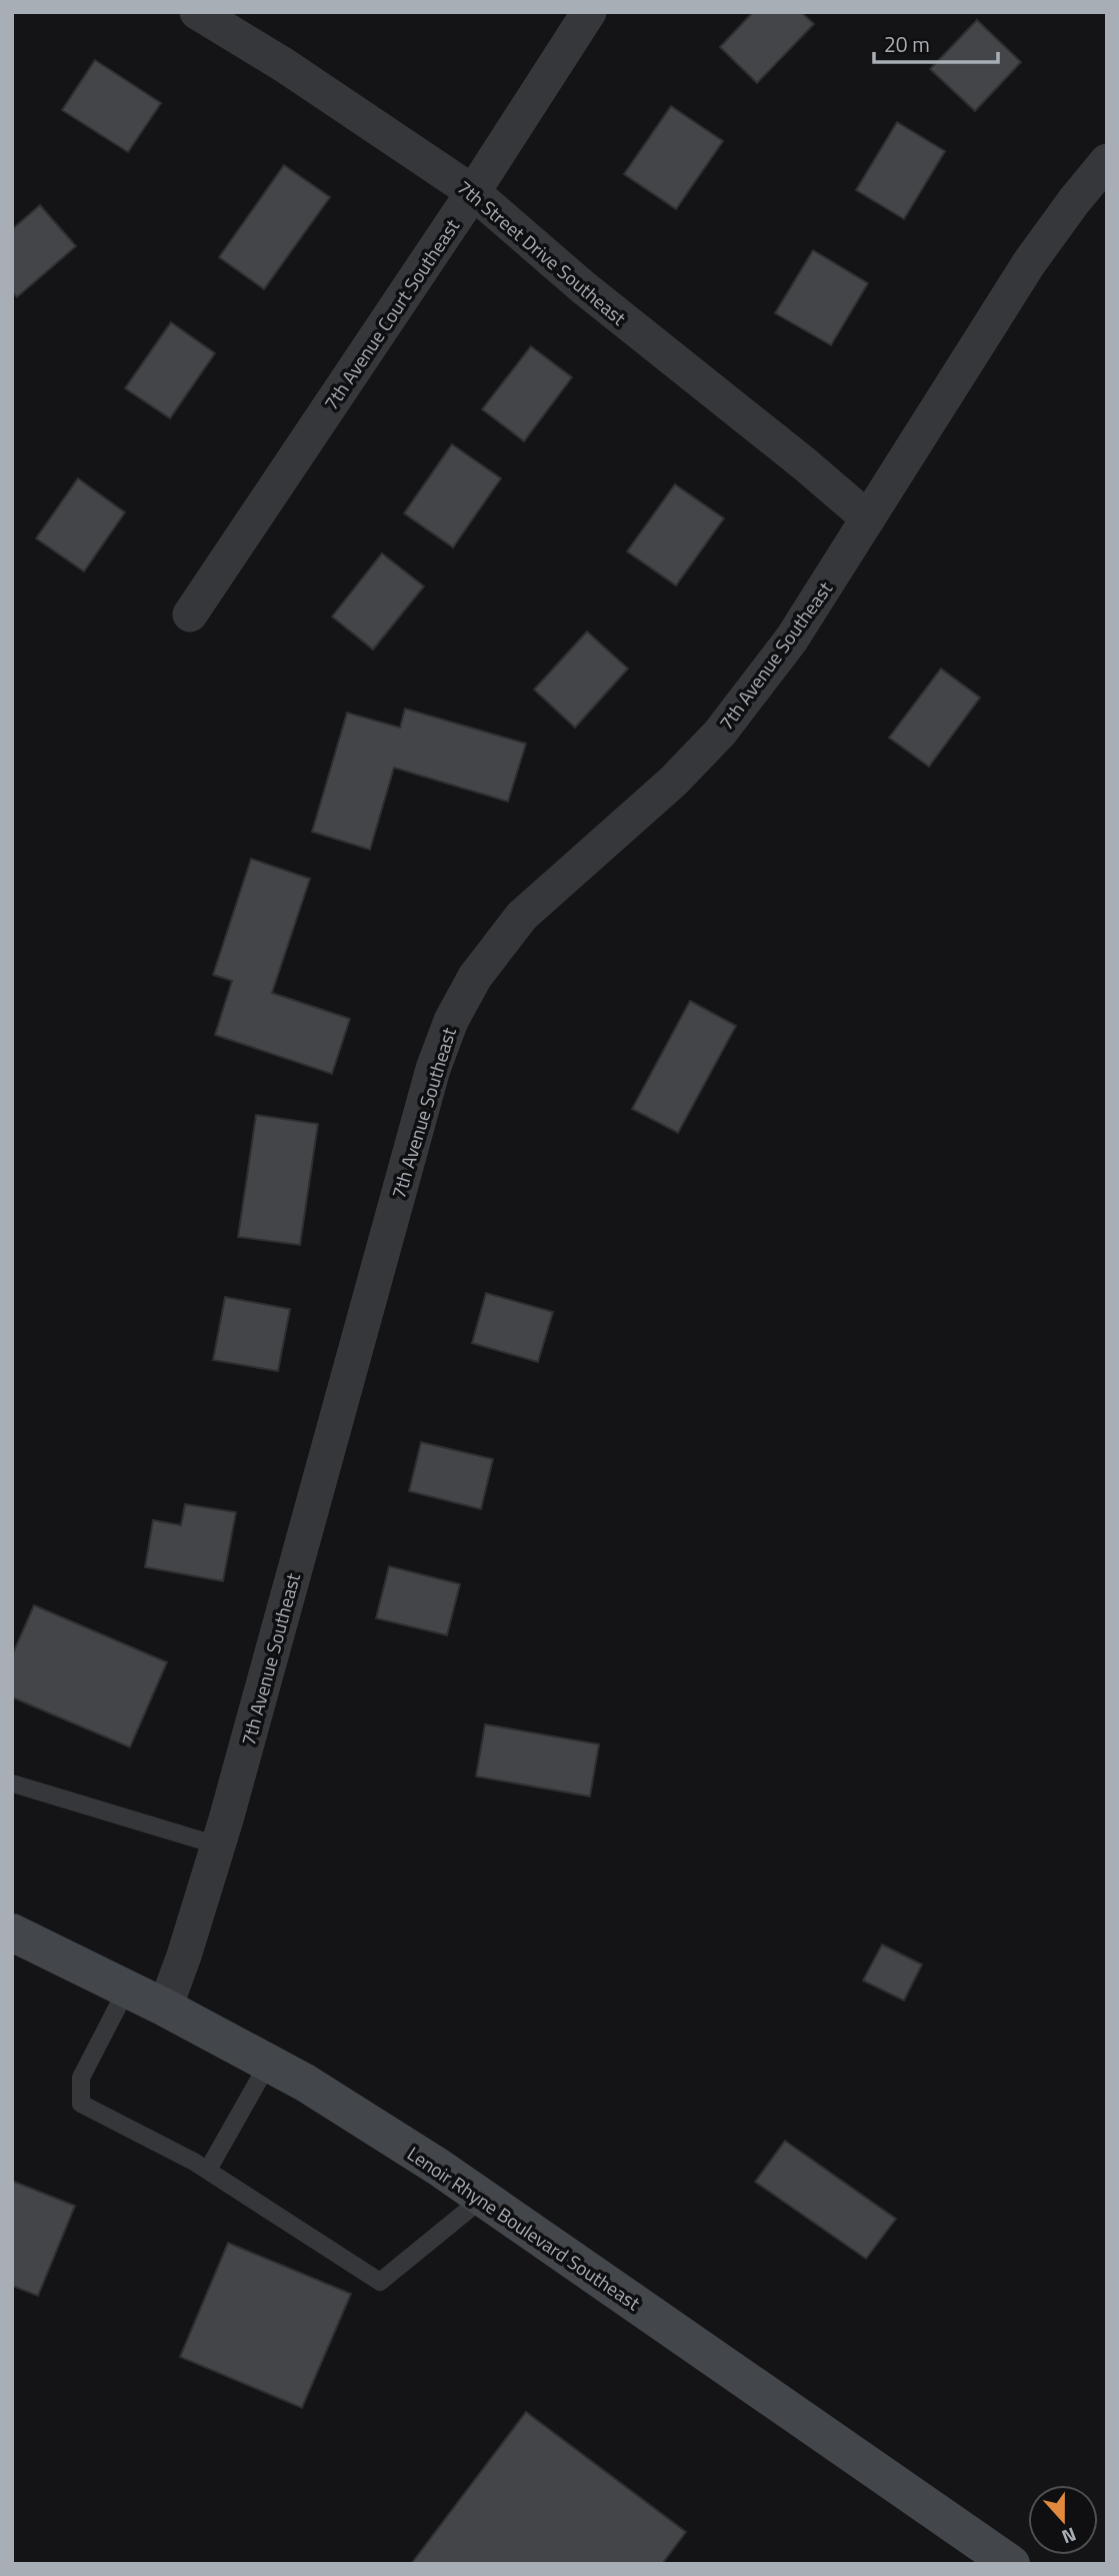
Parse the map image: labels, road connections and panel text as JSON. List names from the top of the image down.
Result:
{
  "streets": {
    "main road": ["Lenoir Rhyne Boulevard Southeast"],
    "street": ["7th Street Drive Southeast", "7th Avenue Court Southeast", "7th Avenue Southeast"]
  },
  "crossings": [
    ["7th Street Drive Southeast", "7th Avenue Court Southeast"],
    ["7th Street Drive Southeast", "7th Avenue Southeast"],
    ["7th Avenue Southeast", "Lenoir Rhyne Boulevard Southeast"]
  ],
  "scale_bar": "20 m",
  "north": "bottom"
}
